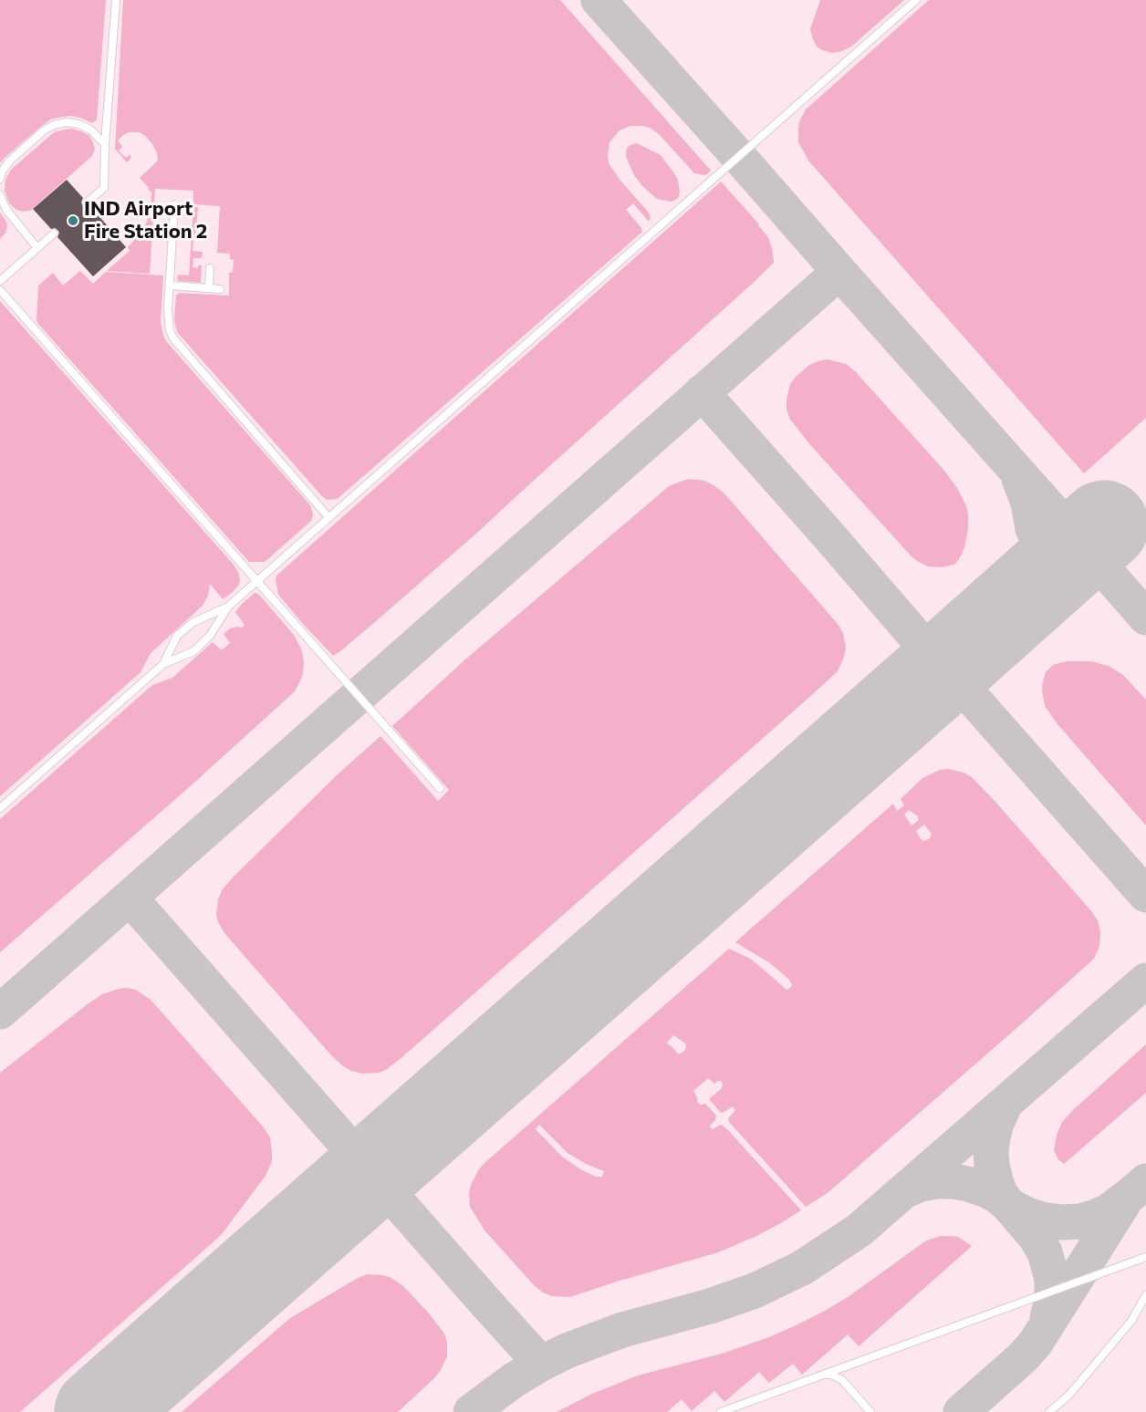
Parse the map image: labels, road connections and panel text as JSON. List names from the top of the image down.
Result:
{
  "places": ["IND Airport Fire Station 2"]
}
